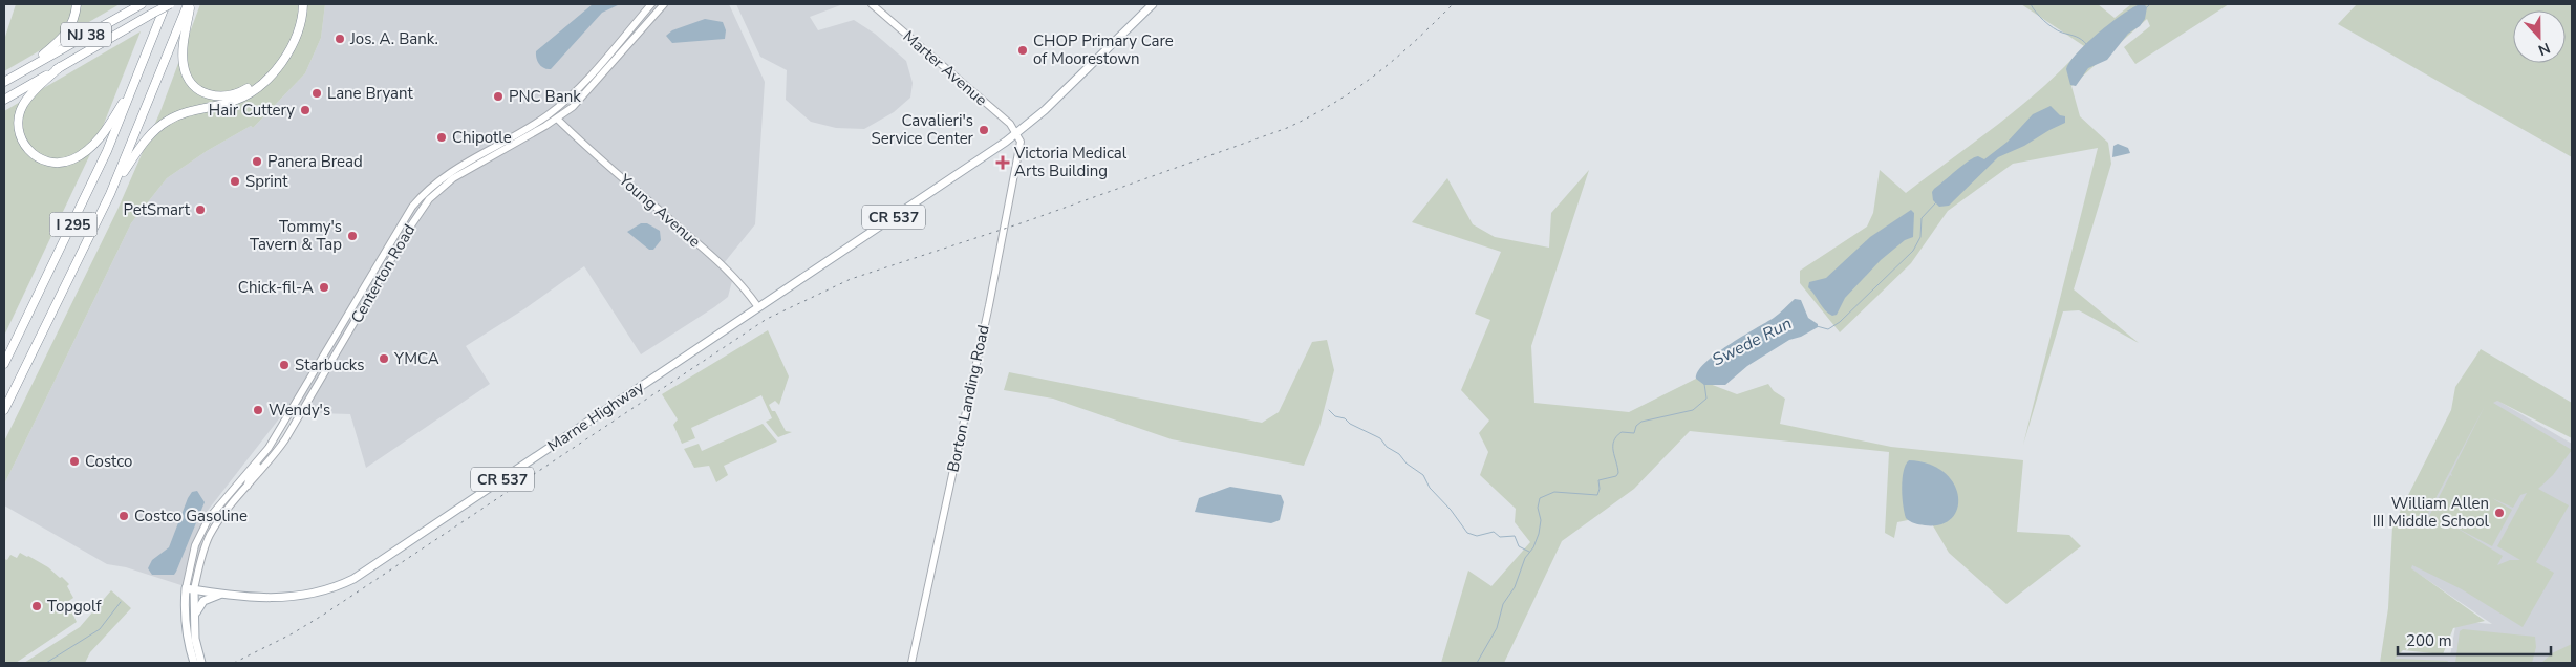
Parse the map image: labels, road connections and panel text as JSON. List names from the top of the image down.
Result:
{
  "streets": {
    "highway": ["NJ 38", "I 295"],
    "main road": [
      "Marter Avenue",
      "Young Avenue",
      "CR 537",
      "Centerton Road",
      "Borton Landing Road",
      "Marne Highway"
    ]
  },
  "crossings": [
    ["Marter Avenue", "CR 537"],
    ["Marter Avenue", "Borton Landing Road"],
    ["Marter Avenue", "Marne Highway"],
    ["Young Avenue", "Centerton Road"],
    ["Young Avenue", "Marne Highway"],
    ["CR 537", "Borton Landing Road"],
    ["CR 537", "Marne Highway"],
    ["Centerton Road", "Marne Highway"],
    ["Borton Landing Road", "Marne Highway"]
  ],
  "water": ["Swede Run"],
  "places": {
    "other": [
      "Jos. A. Bank.",
      "CHOP Primary Care of Moorestown",
      "Lane Bryant",
      "PNC Bank",
      "Hair Cuttery",
      "Cavalieri's Service Center",
      "Chipotle",
      "Panera Bread",
      "Sprint",
      "PetSmart",
      "Tommy's Tavern & Tap",
      "Chick-fil-A",
      "YMCA",
      "Starbucks",
      "Wendy's",
      "Costco",
      "William Allen III Middle School",
      "Costco Gasoline",
      "Topgolf"
    ],
    "health": ["Victoria Medical Arts Building"]
  },
  "scale_bar": "200 m",
  "north": "bottom"
}
